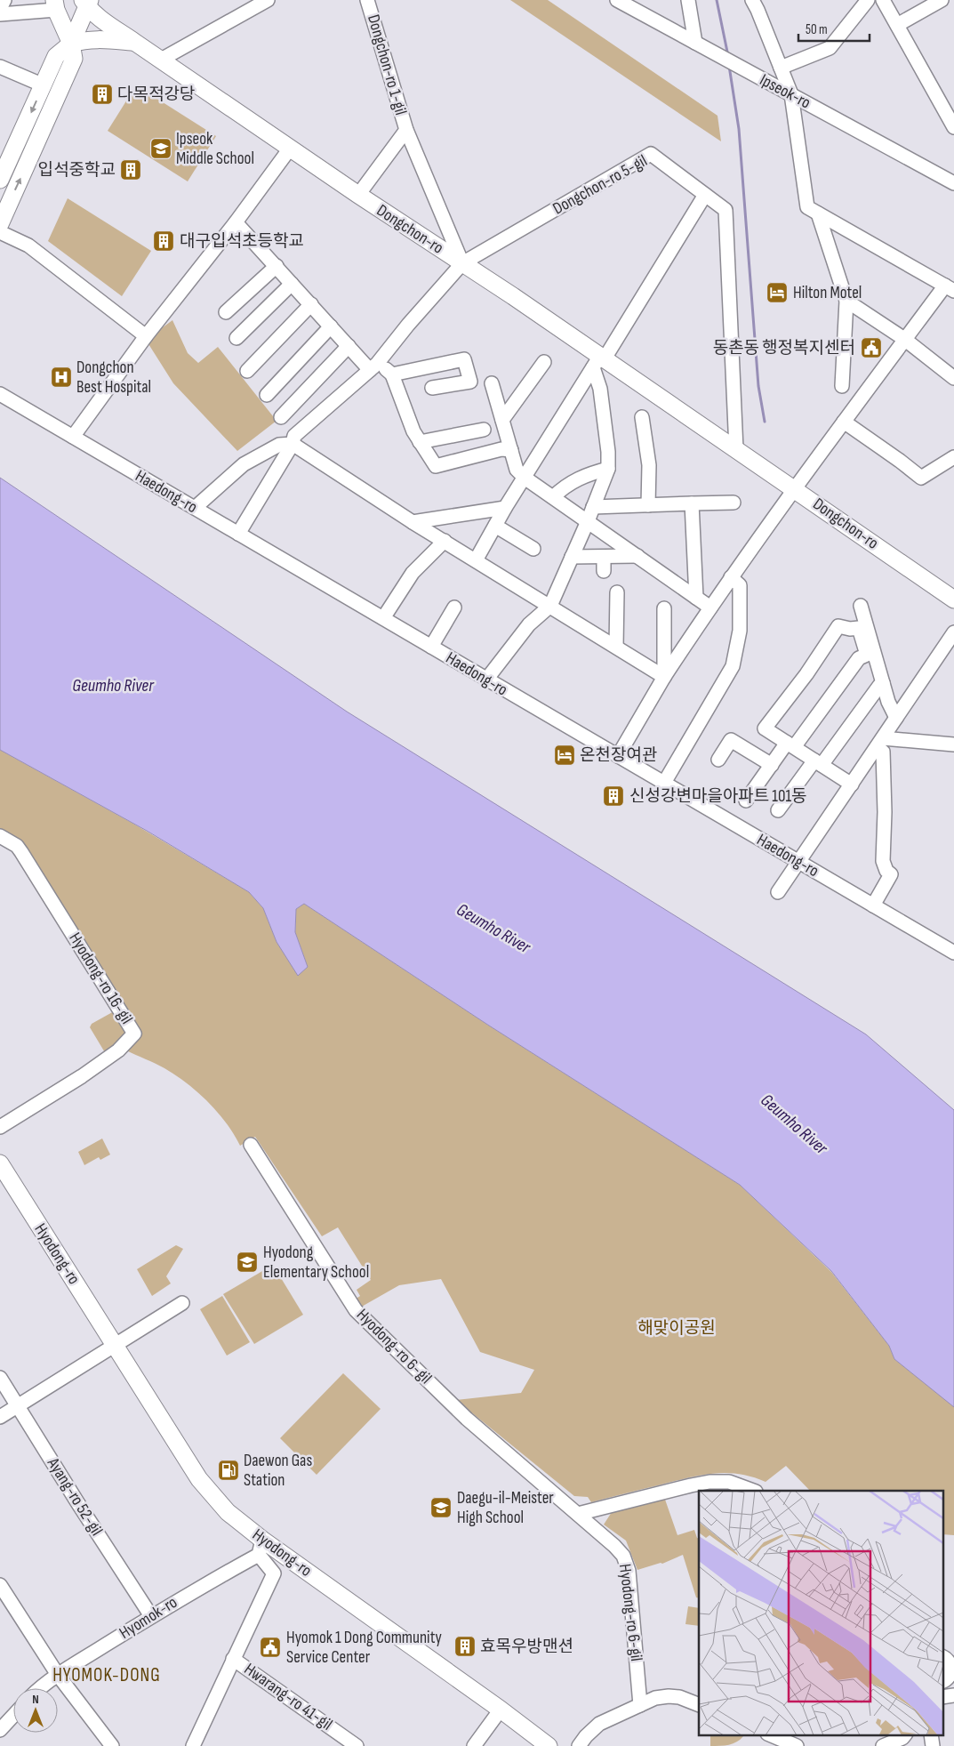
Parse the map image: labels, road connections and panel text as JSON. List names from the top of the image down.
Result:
{
  "streets": {
    "main road": ["Dongchon-ro", "Hyodong-ro"],
    "street": [
      "Dongchon-ro 1-gil",
      "Ipseok-ro",
      "Dongchon-ro 5-gil",
      "Haedong-ro",
      "Hyodong-ro 16-gil",
      "Hyodong-ro 6-gil",
      "Ayang-ro 52-gil",
      "Hyomok-ro",
      "Hwarang-ro 41-gil"
    ]
  },
  "crossings": [
    ["Dongchon-ro 1-gil", "Dongchon-ro 5-gil"],
    ["Dongchon-ro 1-gil", "Dongchon-ro"],
    ["Dongchon-ro 5-gil", "Dongchon-ro"],
    ["Hyodong-ro", "Hyomok-ro"],
    ["Hyodong-ro", "Hwarang-ro 41-gil"],
    ["Ayang-ro 52-gil", "Hyomok-ro"]
  ],
  "districts": ["HYOMOK-DONG"],
  "water": ["Geumho River"],
  "parks": ["해맞이공원"],
  "places": {
    "building": [
      "다목적강당",
      "입석중학교",
      "대구입석초등학교",
      "신성강변마을아파트 101동",
      "효목우방맨션"
    ],
    "school or university": ["Ipseok Middle School", "Hyodong Elementary School", "Daegu-il-Meister High School"],
    "hotel": ["Hilton Motel", "온천장여관"],
    "public building": ["동촌동 행정복지센터", "Hyomok 1 Dong Community Service Center"],
    "hospital": ["Dongchon Best Hospital"],
    "fuel station": ["Daewon Gas Station"]
  },
  "scale_bar": "50 m",
  "north": "top"
}
